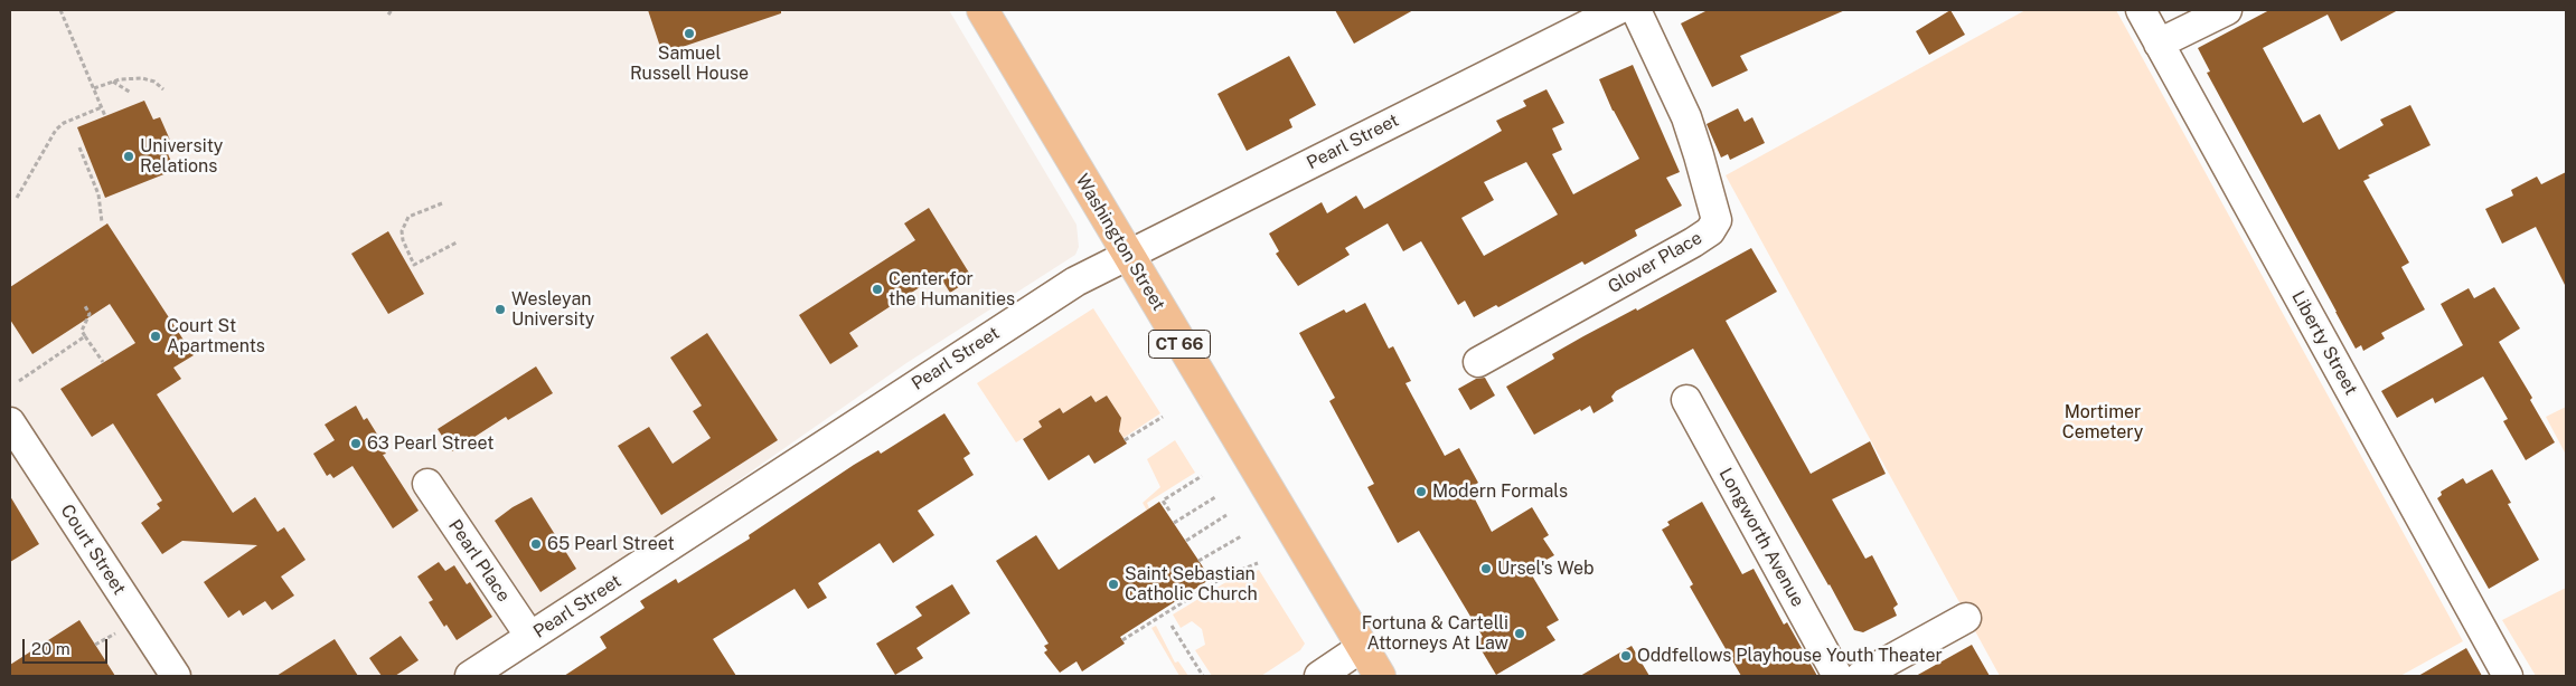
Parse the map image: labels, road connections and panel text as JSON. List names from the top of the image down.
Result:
{
  "streets": {
    "highway": ["Washington Street", "CT 66"],
    "street": [
      "Pearl Street",
      "Glover Place",
      "Liberty Street",
      "Longworth Avenue",
      "Court Street",
      "Pearl Place"
    ]
  },
  "crossings": [
    ["Pearl Street", "Washington Street"],
    ["Pearl Street", "Pearl Place"]
  ],
  "parks": ["Mortimer Cemetery"],
  "places": [
    "Samuel Russell House",
    "University Relations",
    "Center for the Humanities",
    "Wesleyan University",
    "Court St Apartments",
    "63 Pearl Street",
    "Modern Formals",
    "65 Pearl Street",
    "Ursel's Web",
    "Saint Sebastian Catholic Church",
    "Fortuna & Cartelli Attorneys At Law",
    "Oddfellows Playhouse Youth Theater"
  ],
  "scale_bar": "20 m"
}
